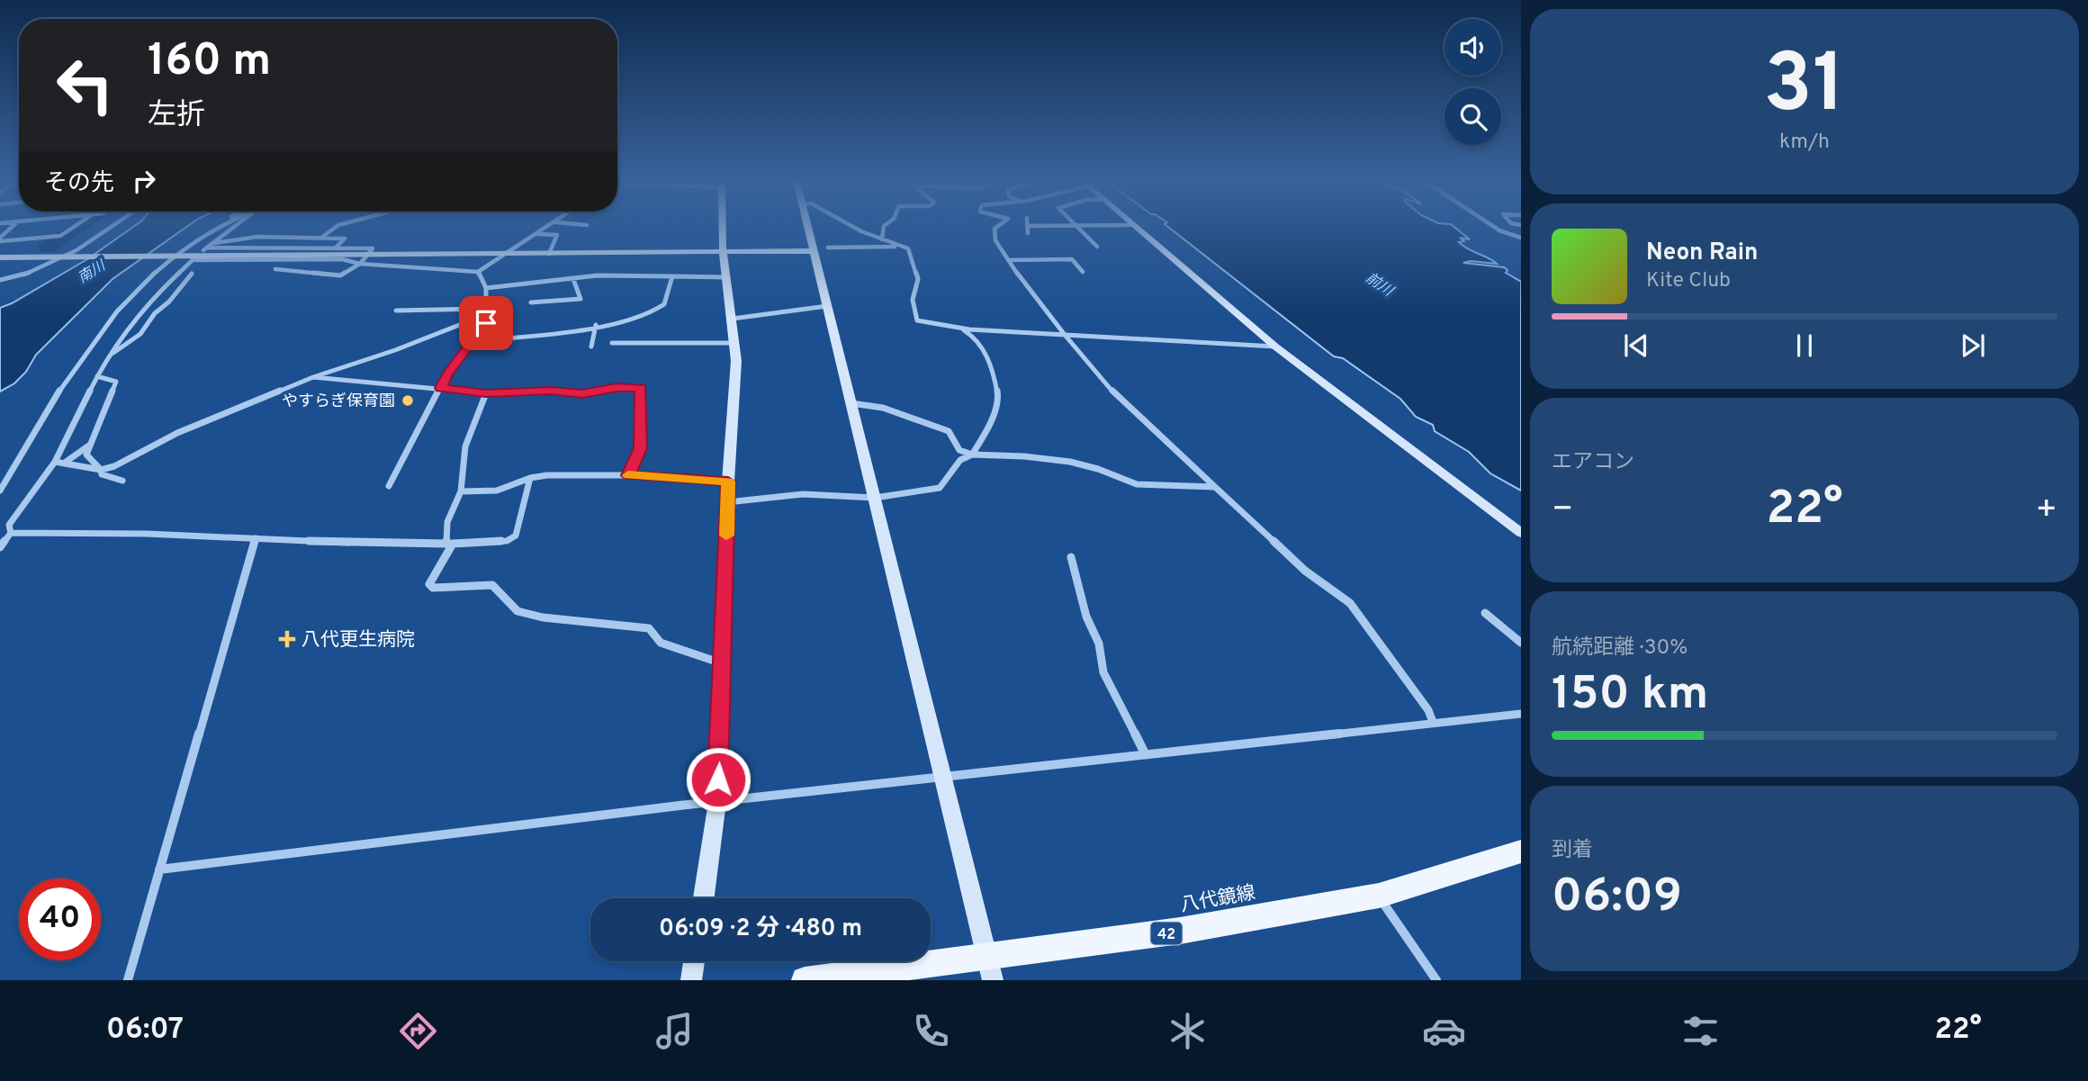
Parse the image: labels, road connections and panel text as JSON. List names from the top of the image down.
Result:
{
  "streets": {
    "main road": ["八代鏡線", "42"]
  },
  "water": ["南川", "前川"],
  "places": {
    "other": ["やすらぎ保育園"],
    "health": ["八代更生病院"]
  },
  "page": {
    "tile": [
      ["31", "km/h"],
      "エアコン",
      ["航続距離 · 30%", "150 km"],
      ["到着", "06:09"]
    ],
    "turn": ["160 m", "左折"],
    "then": "その先",
    "song": ["Neon Rain", "Kite Club"],
    "heat": ["−", "22°", "+"],
    "limit": "40",
    "trip": "06:09 · 2 分 · 480 m",
    "tabs": ["06:07", "22°"]
  }
}
